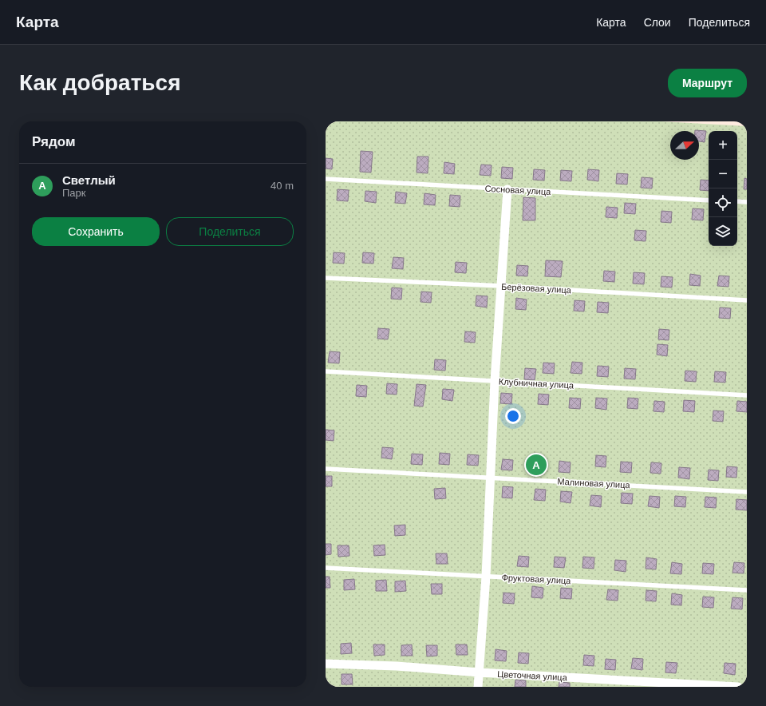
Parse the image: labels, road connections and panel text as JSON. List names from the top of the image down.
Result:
{
  "streets": {
    "street": ["Цветочная улица"],
    "lane": [
      "Сосновая улица",
      "Берёзовая улица",
      "Клубничная улица",
      "Малиновая улица",
      "Фруктовая улица"
    ]
  },
  "north": "right",
  "page": {
    "header": "Карта",
    "nav": ["Карта", "Слои", "Поделиться"],
    "buttons": [
      "Маршрут",
      ["Сохранить", "Поделиться"]
    ],
    "title": "Как добраться",
    "heading": "Рядом",
    "map_buttons": ["+", "−"],
    "list": [
      {
        "mark": "A",
        "name": "Светлый",
        "note": "Парк",
        "value": "40 m"
      }
    ],
    "pins": "A"
  }
}
